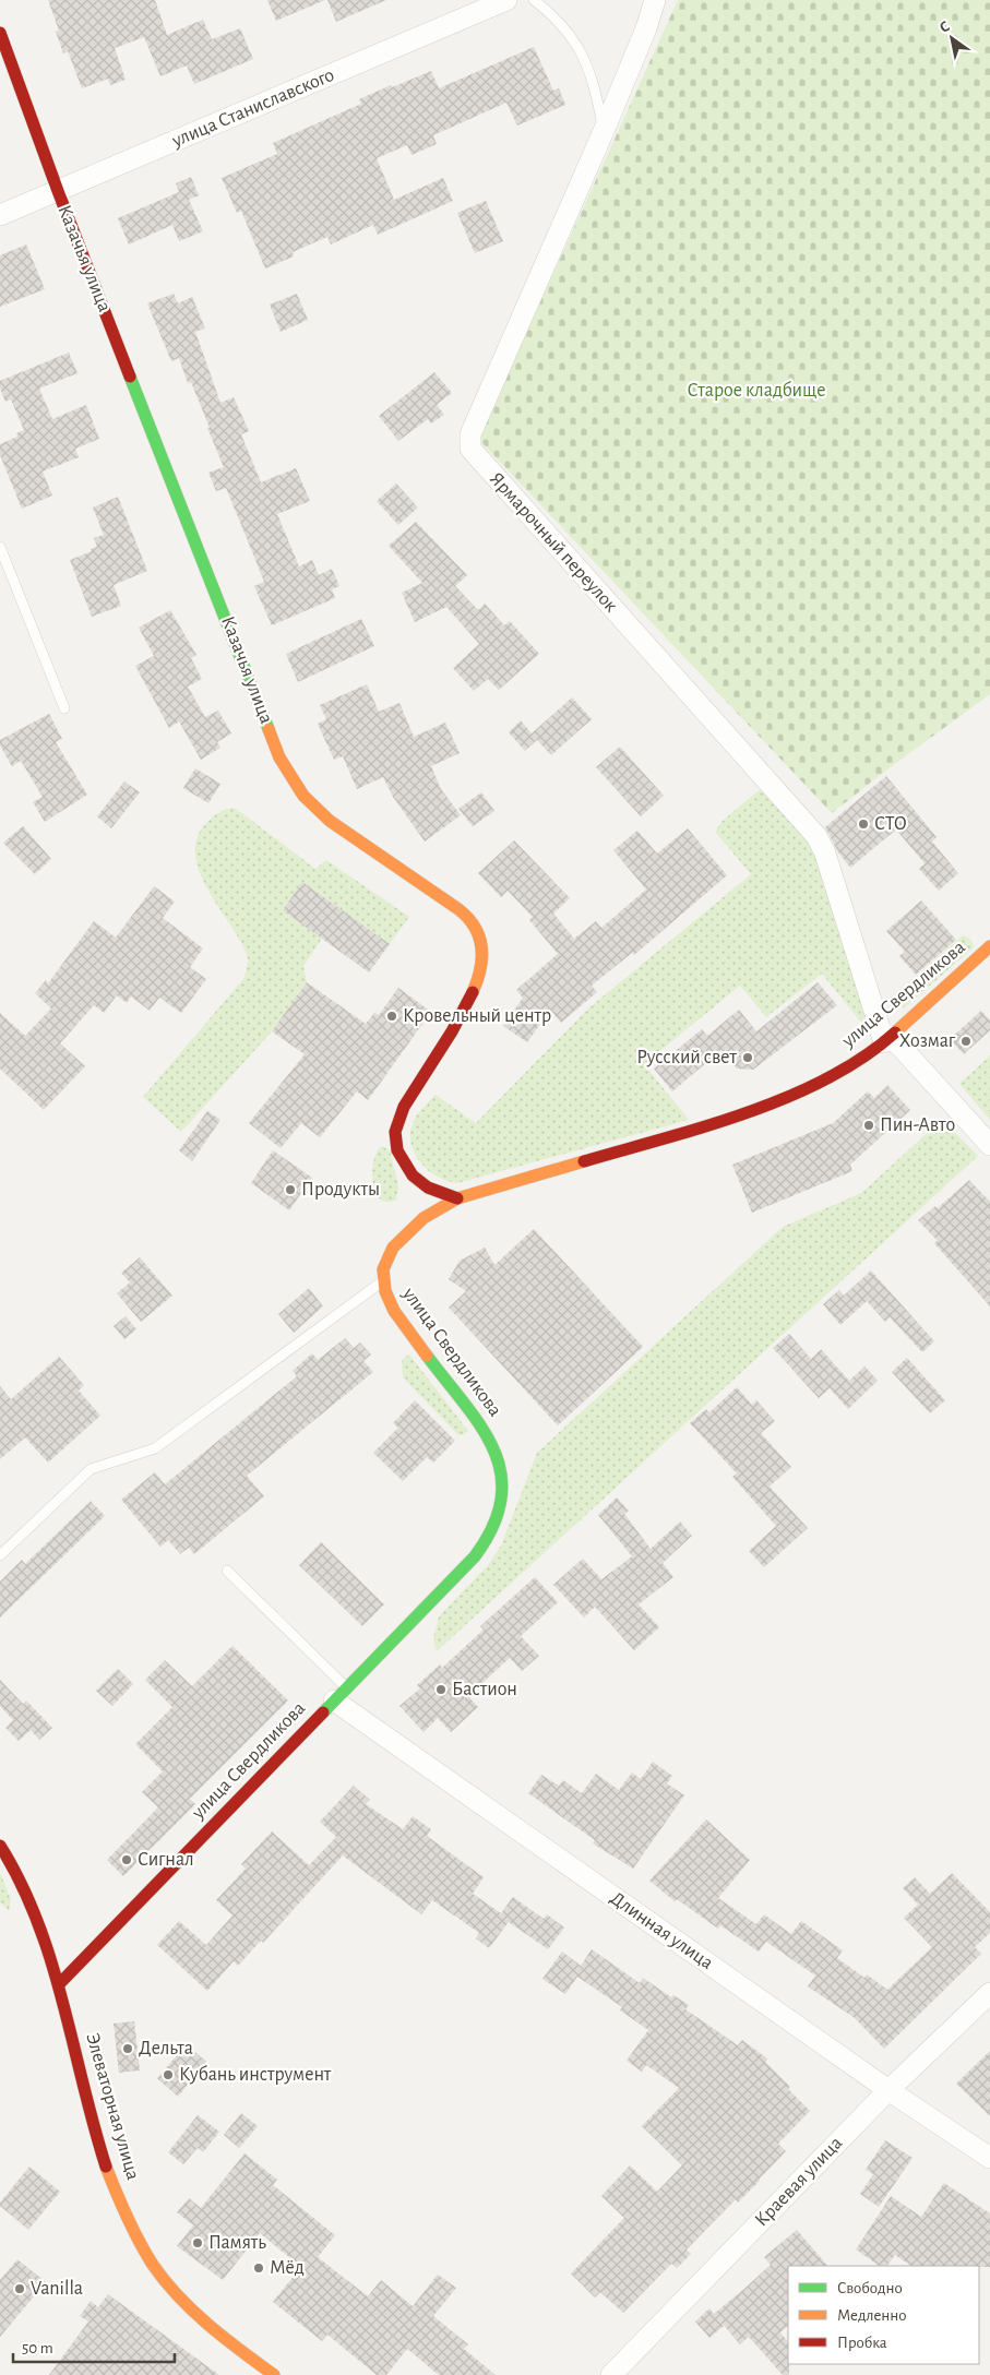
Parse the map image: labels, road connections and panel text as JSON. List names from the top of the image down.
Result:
{
  "streets": {
    "street": [
      "улица Станиславского",
      "Казачья улица",
      "Ярмарочный переулок",
      "улица Свердликова",
      "Длинная улица",
      "Элеваторная улица",
      "Краевая улица"
    ]
  },
  "crossings": [
    ["улица Станиславского", "Казачья улица"],
    ["Казачья улица", "улица Свердликова"],
    ["Ярмарочный переулок", "улица Свердликова"],
    ["улица Свердликова", "Длинная улица"],
    ["улица Свердликова", "Элеваторная улица"],
    ["Длинная улица", "Краевая улица"]
  ],
  "parks": ["Старое кладбище"],
  "places": [
    "СТО",
    "Кровельный центр",
    "Хозмаг",
    "Русский свет",
    "Пин-Авто",
    "Продукты",
    "Бастион",
    "Сигнал",
    "Дельта",
    "Кубань инструмент",
    "Память",
    "Мёд",
    "Vanilla"
  ],
  "legend": ["Свободно", "Медленно", "Пробка"],
  "scale_bar": "50 m",
  "north": "top left"
}
